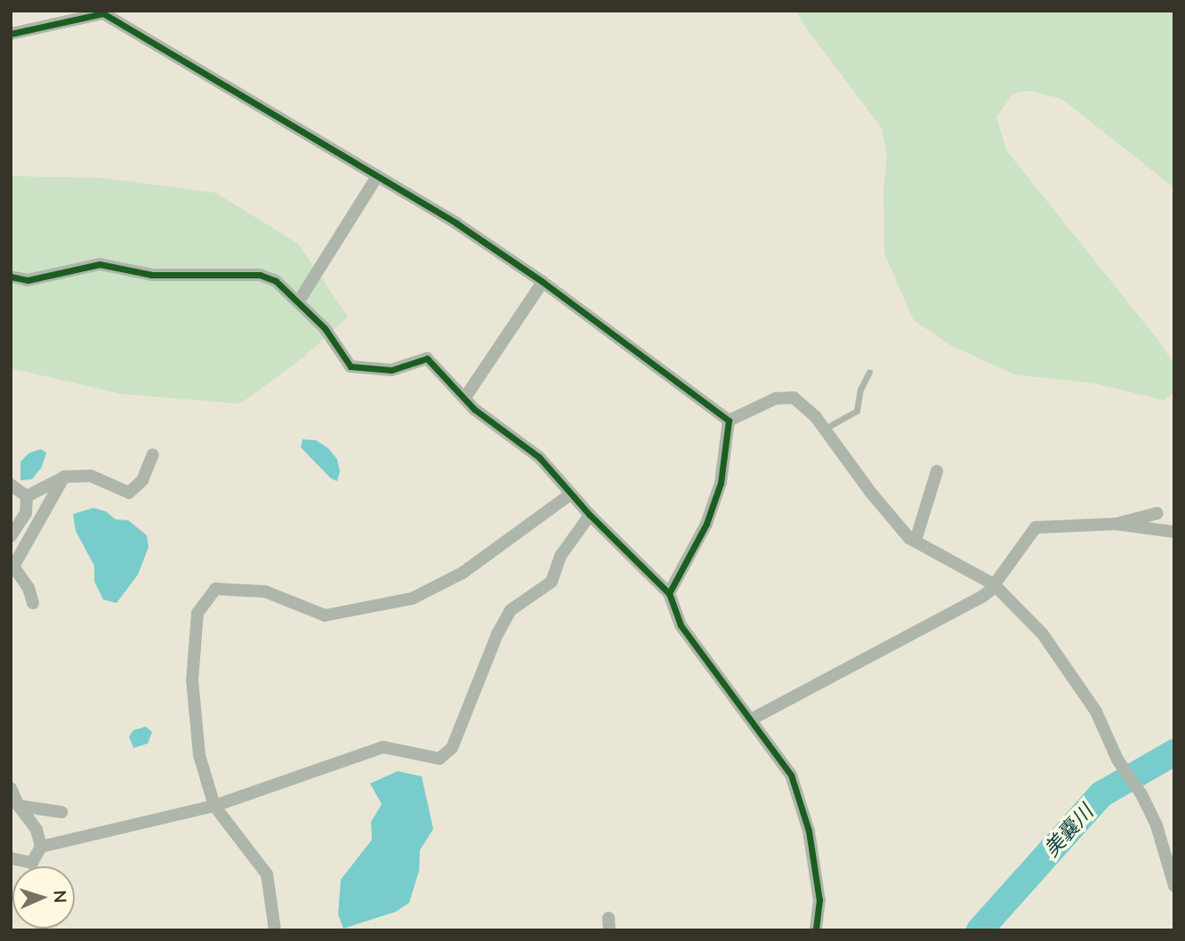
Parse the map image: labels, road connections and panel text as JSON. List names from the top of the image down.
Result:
{
  "water": ["美嚢川"],
  "north": "right"
}
